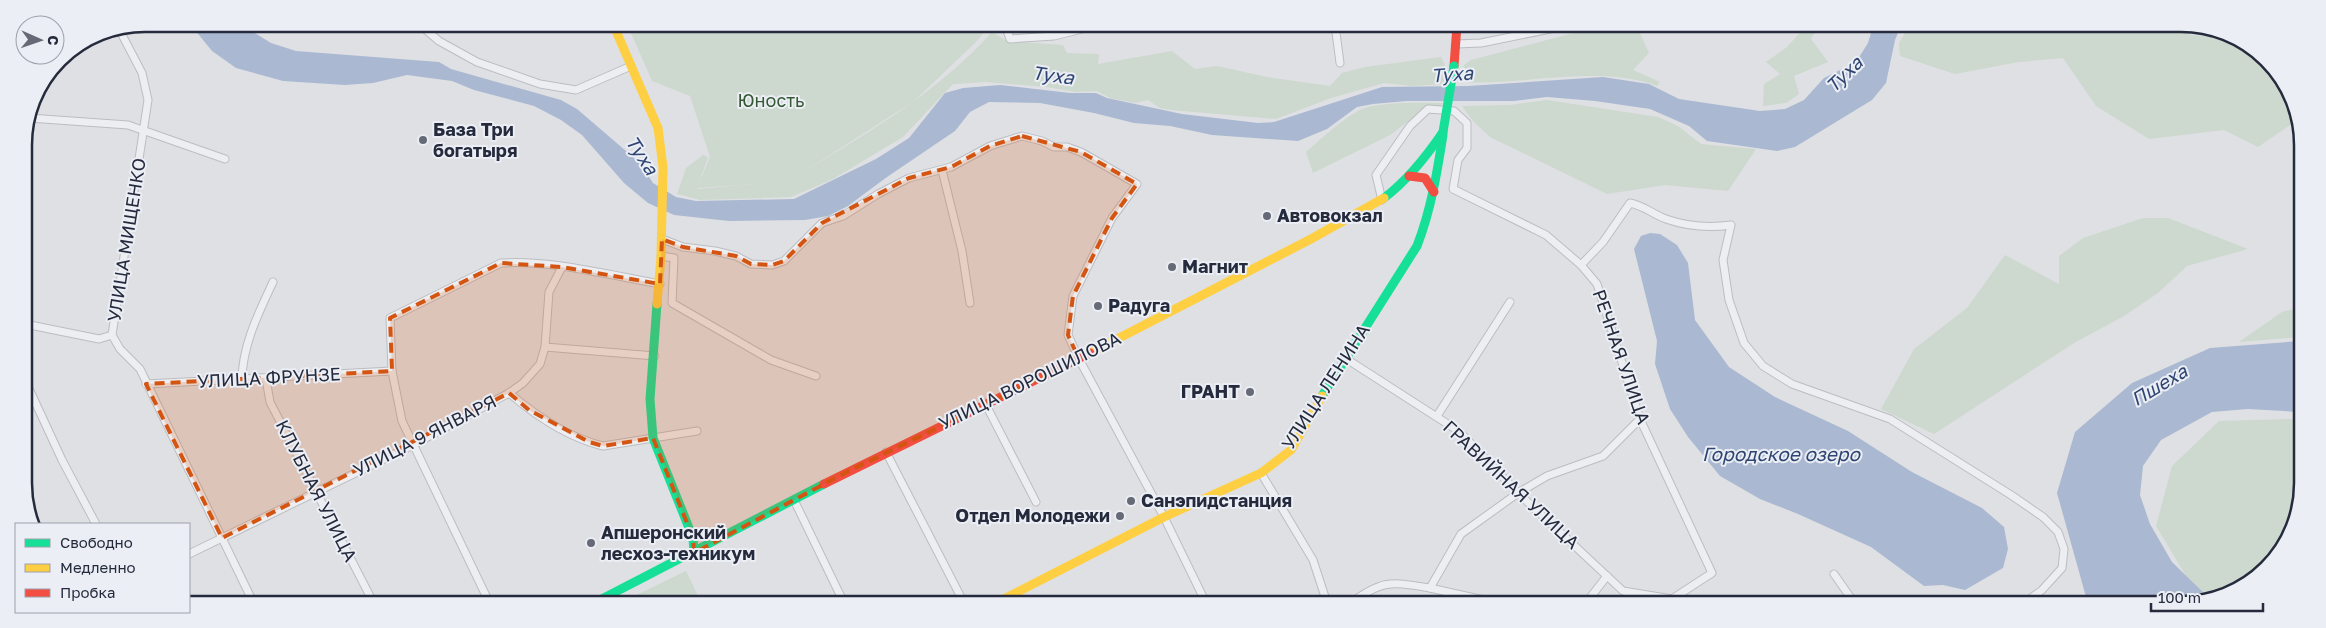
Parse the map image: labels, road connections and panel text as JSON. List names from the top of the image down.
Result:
{
  "streets": {
    "main road": ["УЛИЦА ВОРОШИЛОВА", "УЛИЦА ЛЕНИНА"],
    "street": [
      "УЛИЦА МИЩЕНКО",
      "РЕЧНАЯ УЛИЦА",
      "УЛИЦА ФРУНЗЕ",
      "УЛИЦА 9 ЯНВАРЯ",
      "ГРАВИЙНАЯ УЛИЦА",
      "КЛУБНАЯ УЛИЦА"
    ]
  },
  "crossings": [
    ["УЛИЦА МИЩЕНКО", "УЛИЦА ФРУНЗЕ"],
    ["УЛИЦА МИЩЕНКО", "УЛИЦА 9 ЯНВАРЯ"],
    ["РЕЧНАЯ УЛИЦА", "УЛИЦА ВОРОШИЛОВА"],
    ["УЛИЦА ФРУНЗЕ", "КЛУБНАЯ УЛИЦА"],
    ["УЛИЦА ВОРОШИЛОВА", "УЛИЦА ЛЕНИНА"],
    ["УЛИЦА ЛЕНИНА", "ГРАВИЙНАЯ УЛИЦА"],
    ["УЛИЦА 9 ЯНВАРЯ", "КЛУБНАЯ УЛИЦА"]
  ],
  "water": ["Туха", "Пшеха", "Городское озеро"],
  "parks": ["Юность"],
  "places": [
    "База Три богатыря",
    "Автовокзал",
    "Магнит",
    "Радуга",
    "ГРАНТ",
    "Санэпидстанция",
    "Отдел Молодежи",
    "Апшеронский лесхоз-техникум"
  ],
  "legend": ["Свободно", "Медленно", "Пробка"],
  "scale_bar": "100 m",
  "north": "right"
}
